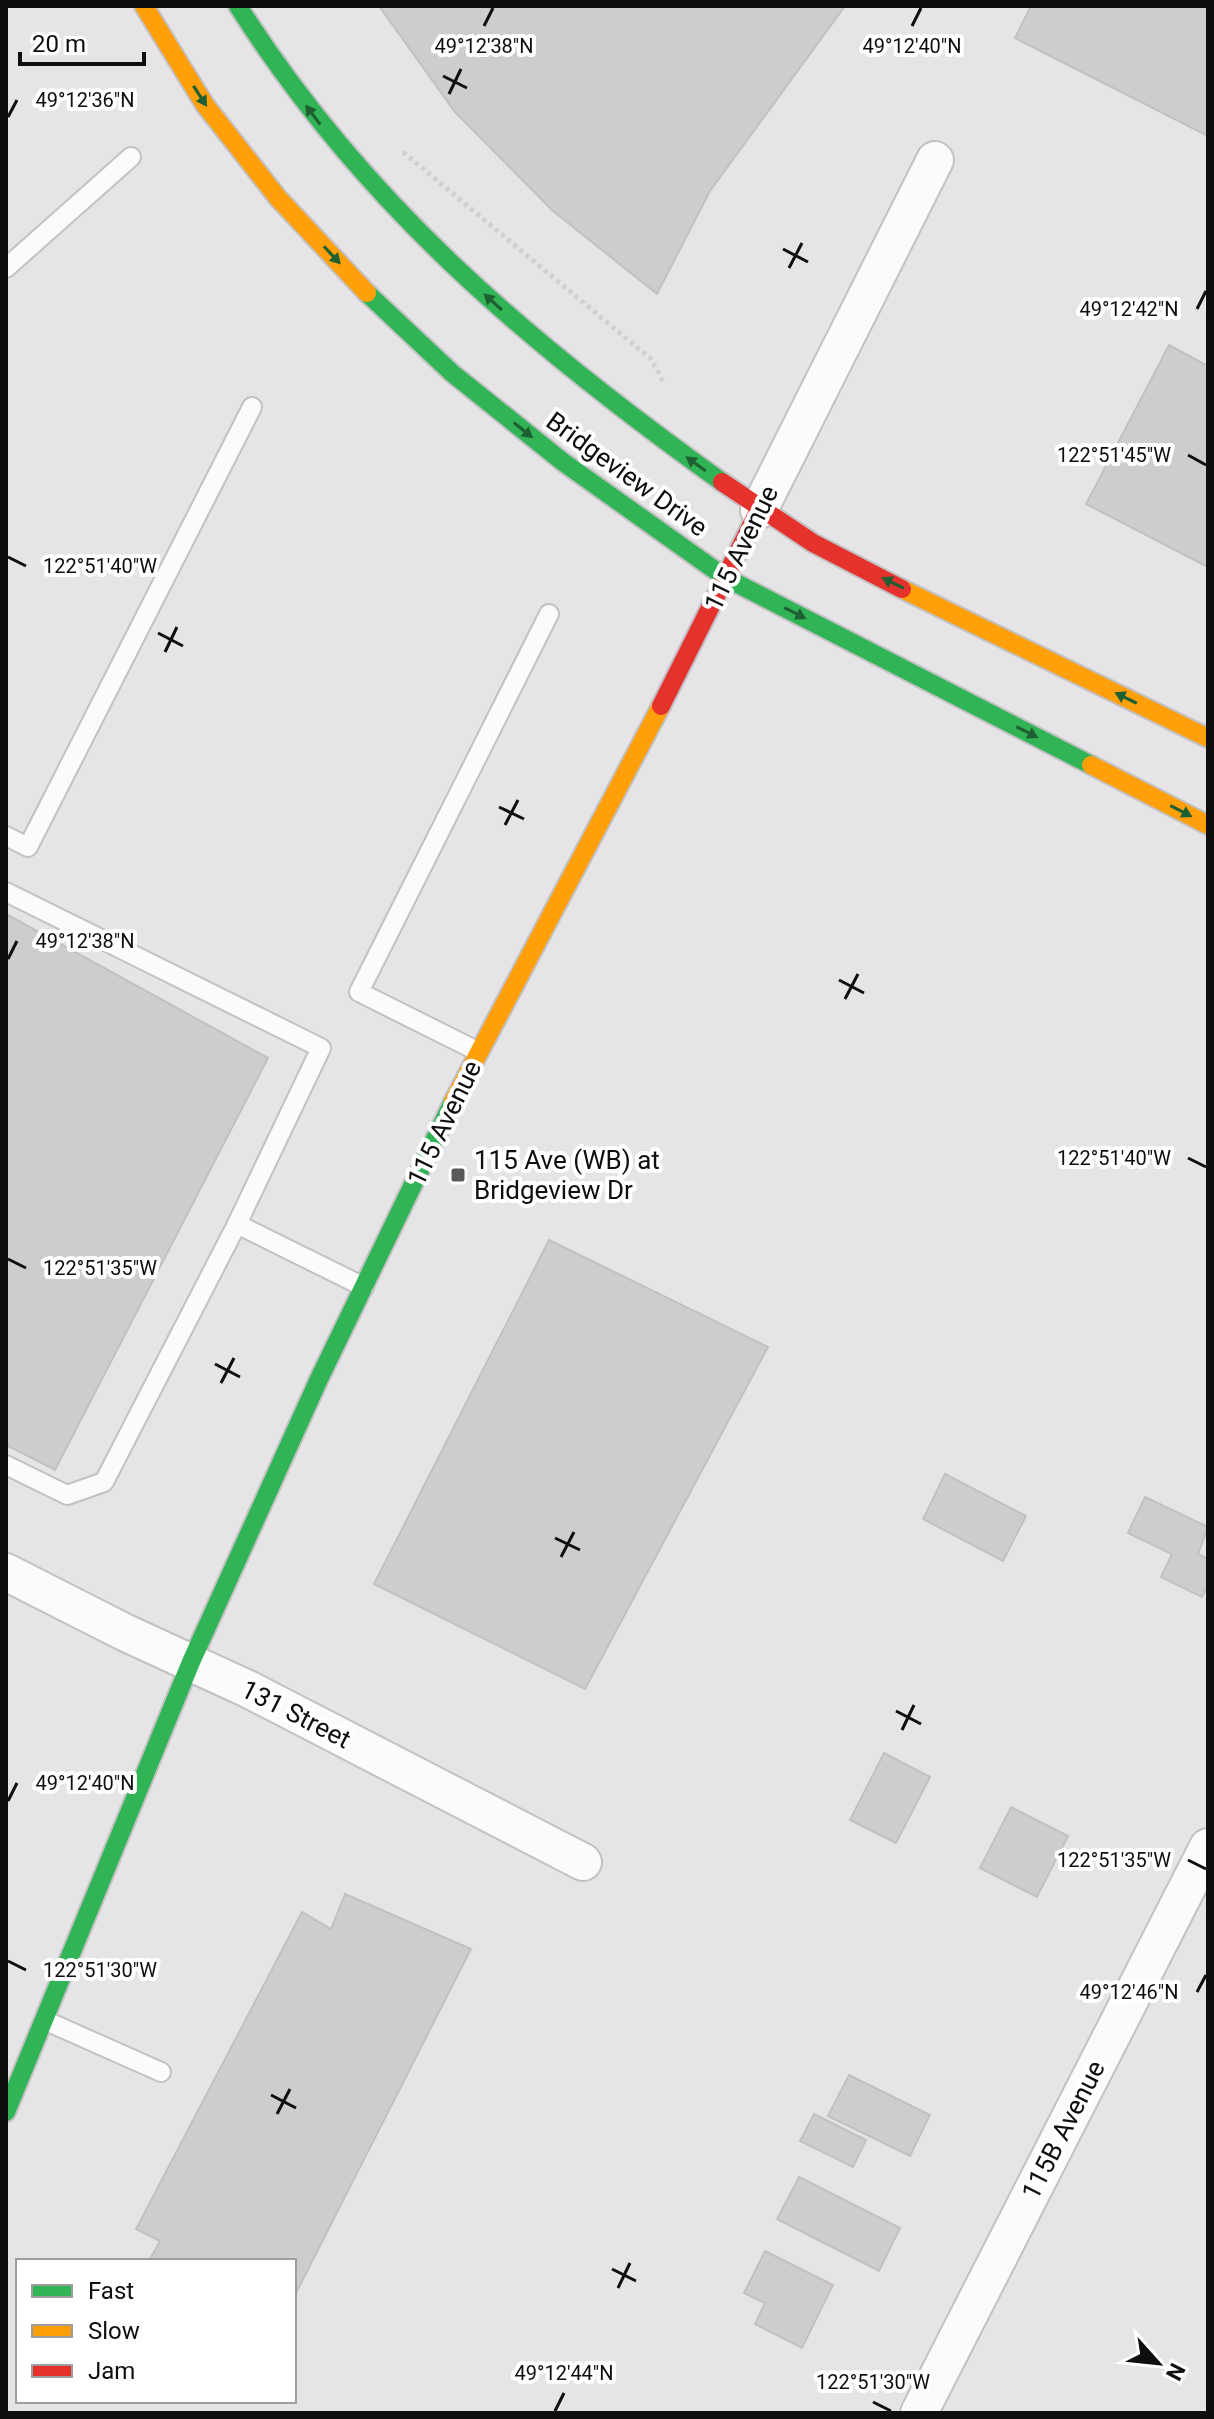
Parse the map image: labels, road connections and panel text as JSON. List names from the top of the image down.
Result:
{
  "streets": {
    "main road": ["Bridgeview Drive", "115 Avenue"],
    "street": ["131 Street", "115B Avenue"]
  },
  "crossings": [
    ["Bridgeview Drive", "115 Avenue"],
    ["115 Avenue", "131 Street"]
  ],
  "places": {
    "transit": ["115 Ave (WB) at Bridgeview Dr"]
  },
  "legend": ["Fast", "Slow", "Jam"],
  "scale_bar": "20 m",
  "north": "bottom right",
  "coordinates": [
    "49°12'38\"N",
    "49°12'40\"N",
    "49°12'36\"N",
    "49°12'42\"N",
    "122°51'45\"W",
    "122°51'40\"W",
    "122°51'35\"W",
    "122°51'30\"W",
    "49°12'46\"N",
    "49°12'44\"N"
  ]
}
